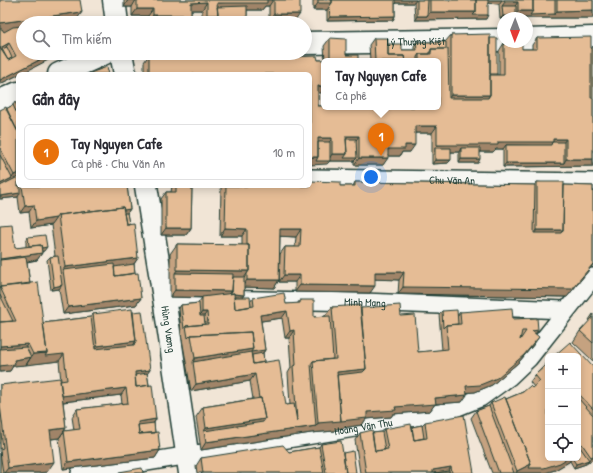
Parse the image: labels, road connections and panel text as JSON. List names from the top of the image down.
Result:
{
  "streets": {
    "street": [
      "Lý Thường Kiệt",
      "Chu Văn An",
      "Minh Mạng",
      "Hùng Vương",
      "Hoàng Văn Thụ"
    ]
  },
  "crossings": [
    ["Minh Mạng", "Hùng Vương"],
    ["Minh Mạng", "Hoàng Văn Thụ"],
    ["Hùng Vương", "Hoàng Văn Thụ"]
  ],
  "north": "bottom",
  "page": {
    "search": "Tìm kiếm",
    "popup": ["Tay Nguyen Cafe", "Cà phê"],
    "heading": "Gần đây",
    "pins": "1",
    "list": [
      {
        "mark": "1",
        "name": "Tay Nguyen Cafe",
        "note": "Cà phê · Chu Văn An",
        "value": "10 m"
      }
    ],
    "map_buttons": ["+", "−"]
  }
}
